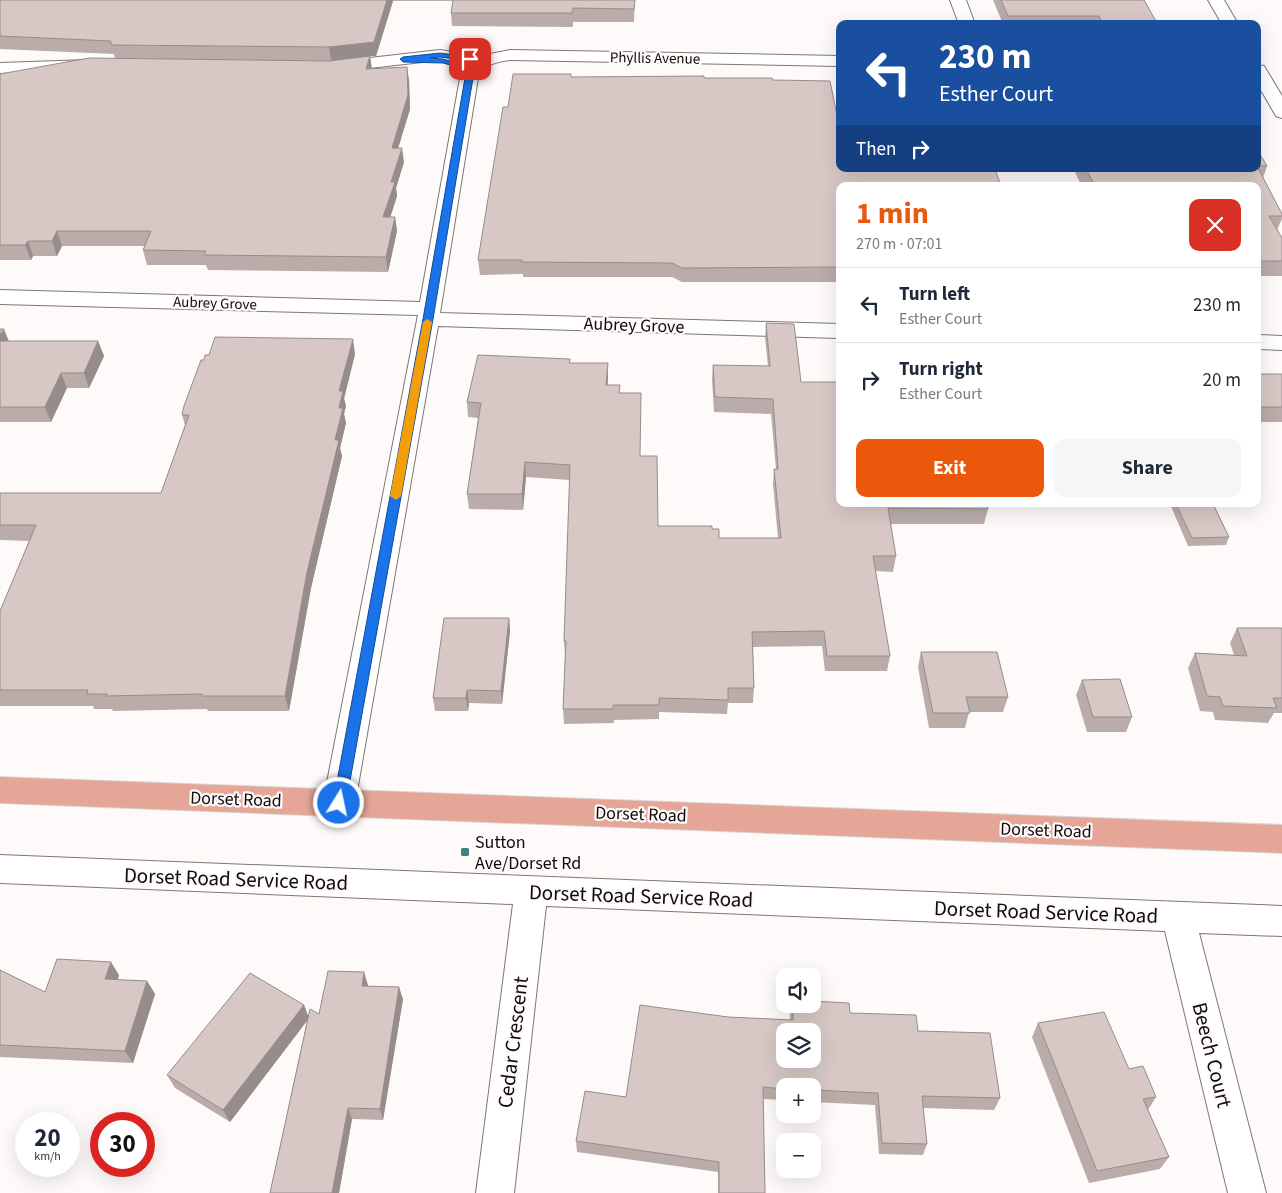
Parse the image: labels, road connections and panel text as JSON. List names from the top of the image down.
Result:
{
  "streets": {
    "main road": ["Dorset Road"],
    "street": [
      "Phyllis Avenue",
      "Aubrey Grove",
      "Dorset Road Service Road",
      "Cedar Crescent",
      "Beech Court"
    ]
  },
  "crossings": [
    ["Dorset Road Service Road", "Cedar Crescent"],
    ["Dorset Road Service Road", "Beech Court"]
  ],
  "places": {
    "transit": ["Sutton Ave/Dorset Rd"]
  },
  "page": {
    "turn": ["230 m", "Esther Court"],
    "then": "Then",
    "heading": ["1 min", "270 m · 07:01"],
    "list": [
      {
        "name": "Turn left",
        "note": "Esther Court",
        "value": "230 m"
      },
      {
        "name": "Turn right",
        "note": "Esther Court",
        "value": "20 m"
      }
    ],
    "buttons": ["Exit", "Share"],
    "map_buttons": ["+", "−"],
    "speed": "20 km/h",
    "limit": "30"
  }
}
